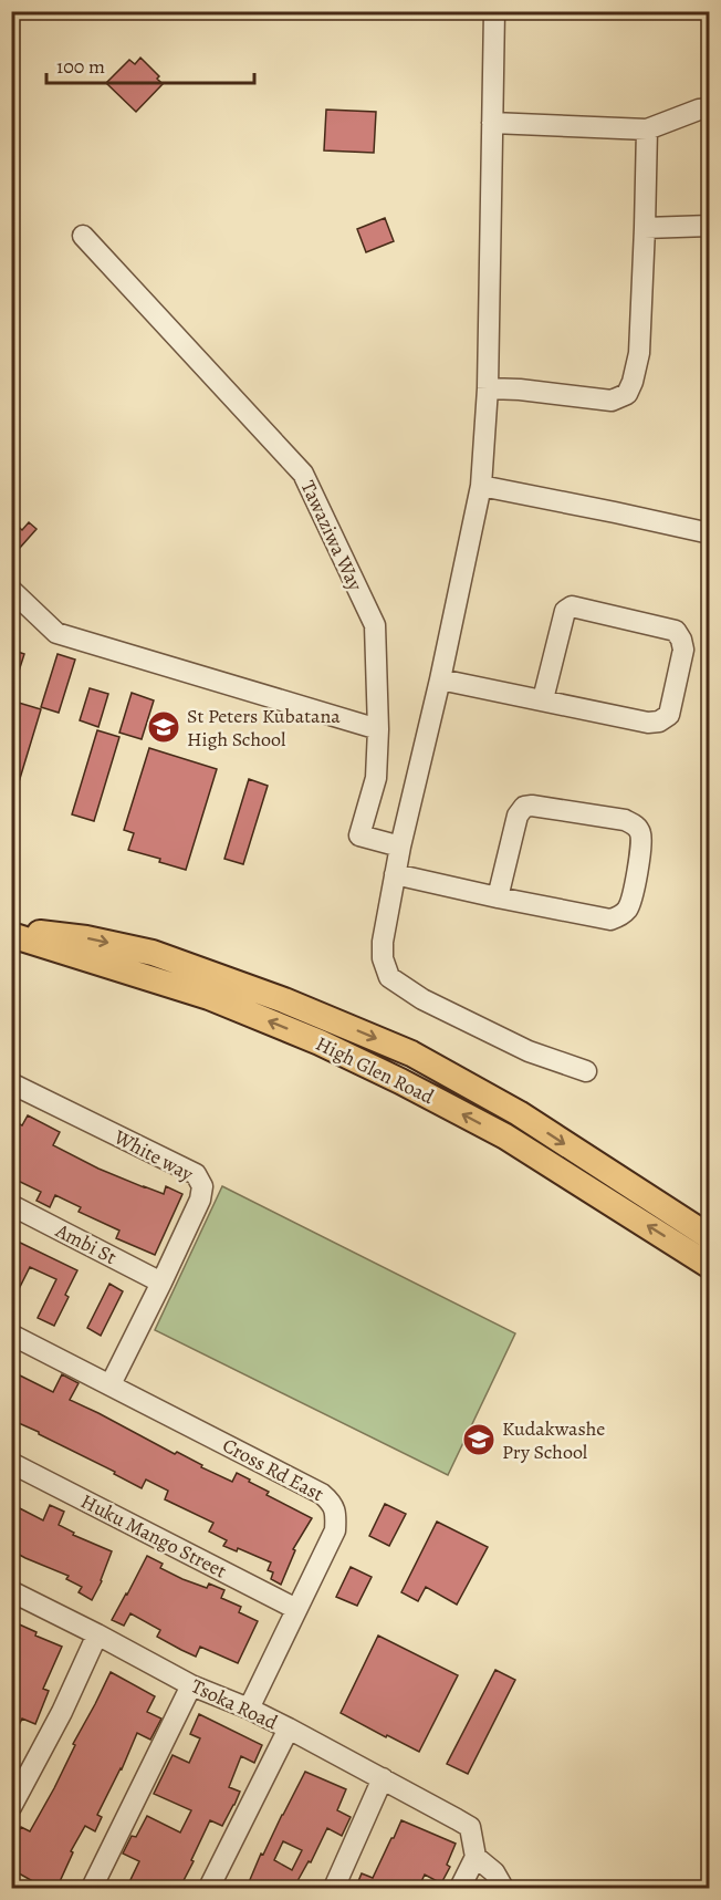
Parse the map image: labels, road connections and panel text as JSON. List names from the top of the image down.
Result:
{
  "streets": {
    "main road": ["High Glen Road"],
    "street": [
      "Tawaziwa Way",
      "White way",
      "Ambi St",
      "Cross Rd East",
      "Huku Mango Street",
      "Tsoka Road"
    ]
  },
  "crossings": [
    ["White way", "Ambi St"],
    ["White way", "Cross Rd East"],
    ["Cross Rd East", "Huku Mango Street"],
    ["Cross Rd East", "Tsoka Road"]
  ],
  "places": {
    "school or university": ["St Peters Kubatana High School", "Kudakwashe Pry School"]
  },
  "scale_bar": "100 m"
}
